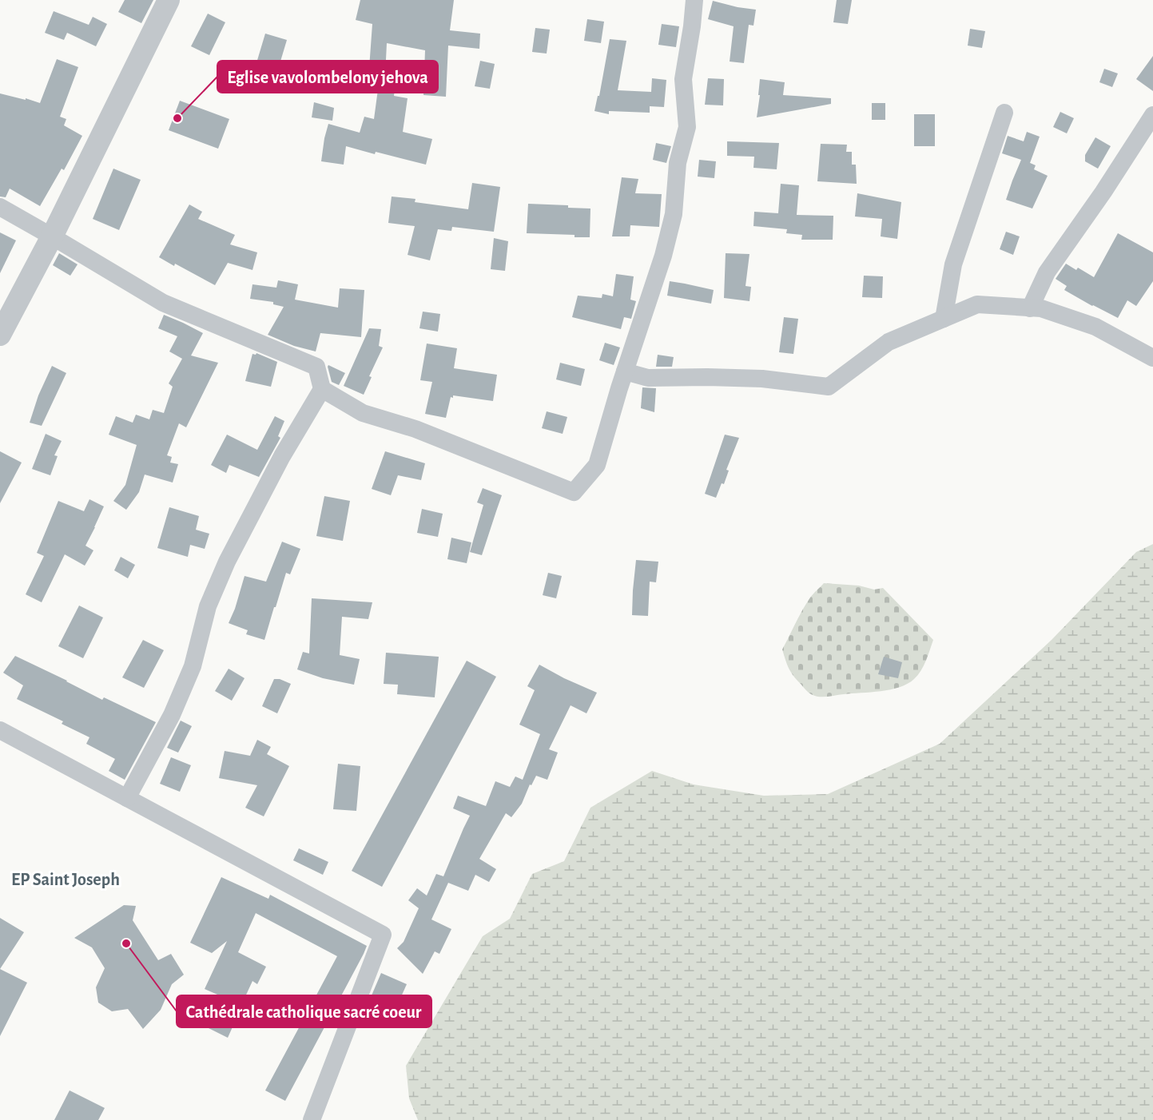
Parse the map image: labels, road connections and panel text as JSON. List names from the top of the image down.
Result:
{
  "districts": ["EP Saint Joseph"],
  "places": ["Eglise vavolombelony jehova", "Cathédrale catholique sacré coeur"]
}
